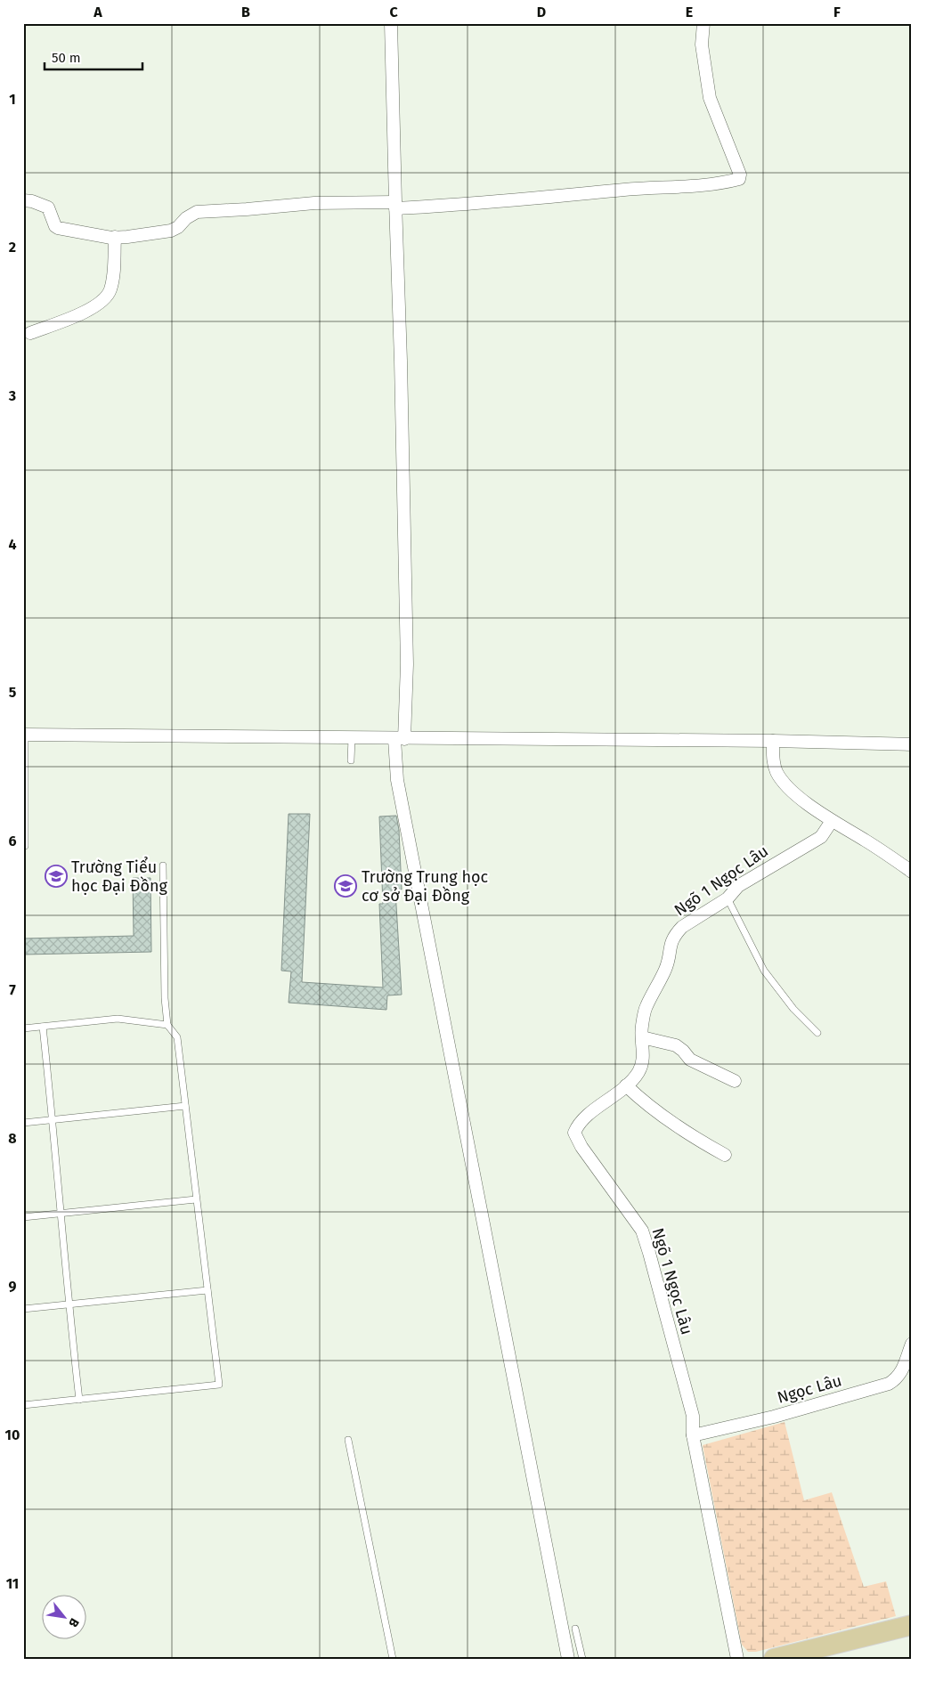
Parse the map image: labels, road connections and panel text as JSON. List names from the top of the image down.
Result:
{
  "streets": {
    "street": ["Ngõ 1 Ngọc Lâu", "Ngọc Lâu"]
  },
  "crossings": [
    ["Ngõ 1 Ngọc Lâu", "Ngọc Lâu"]
  ],
  "places": {
    "school or university": ["Trường Tiểu học Đại Đồng", "Trường Trung học cơ sở Đại Đồng"]
  },
  "scale_bar": "50 m",
  "north": "bottom right",
  "grid": {
    "columns": [
      "A",
      "B",
      "C",
      "D",
      "E",
      "F"
    ],
    "rows": [
      "1",
      "2",
      "3",
      "4",
      "5",
      "6",
      "7",
      "8",
      "9",
      "10",
      "11"
    ]
  }
}
